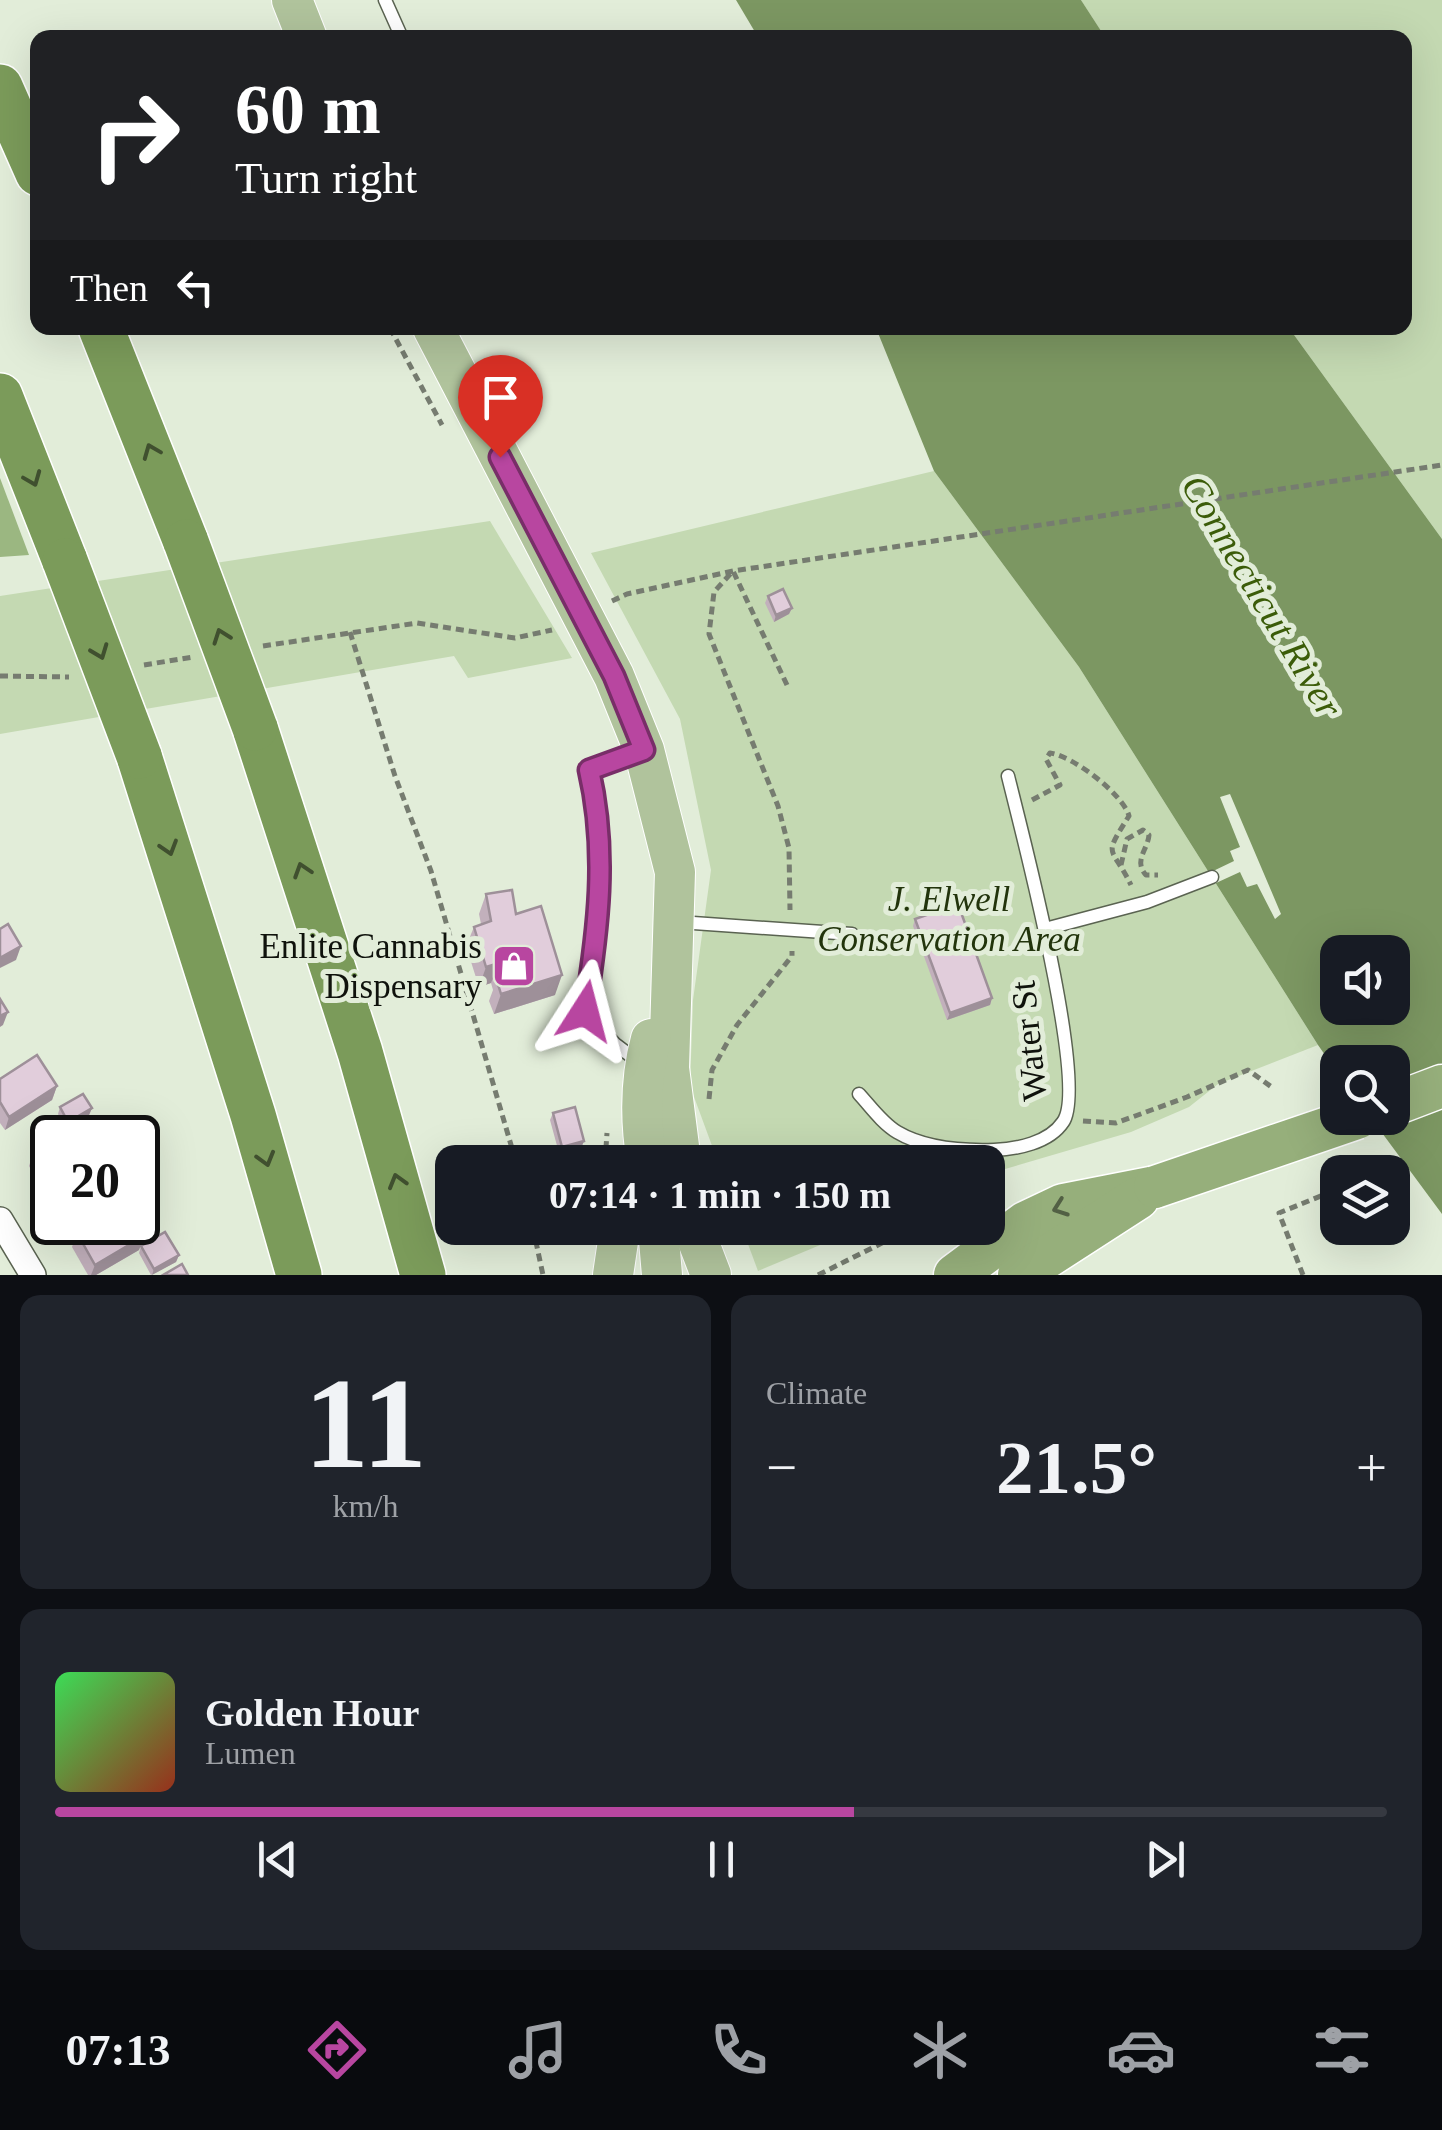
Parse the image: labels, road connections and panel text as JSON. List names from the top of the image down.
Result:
{
  "streets": {
    "lane": ["Water St"]
  },
  "water": ["Connecticut River"],
  "parks": ["J. Elwell Conservation Area"],
  "places": {
    "shop": ["Enlite Cannabis Dispensary"]
  },
  "page": {
    "turn": ["60 m", "Turn right"],
    "then": "Then",
    "limit": "20",
    "trip": "07:14 · 1 min · 150 m",
    "tile": [
      ["11", "km/h"],
      "Climate"
    ],
    "heat": ["−", "21.5°", "+"],
    "song": ["Golden Hour", "Lumen"],
    "tabs": "07:13"
  }
}
